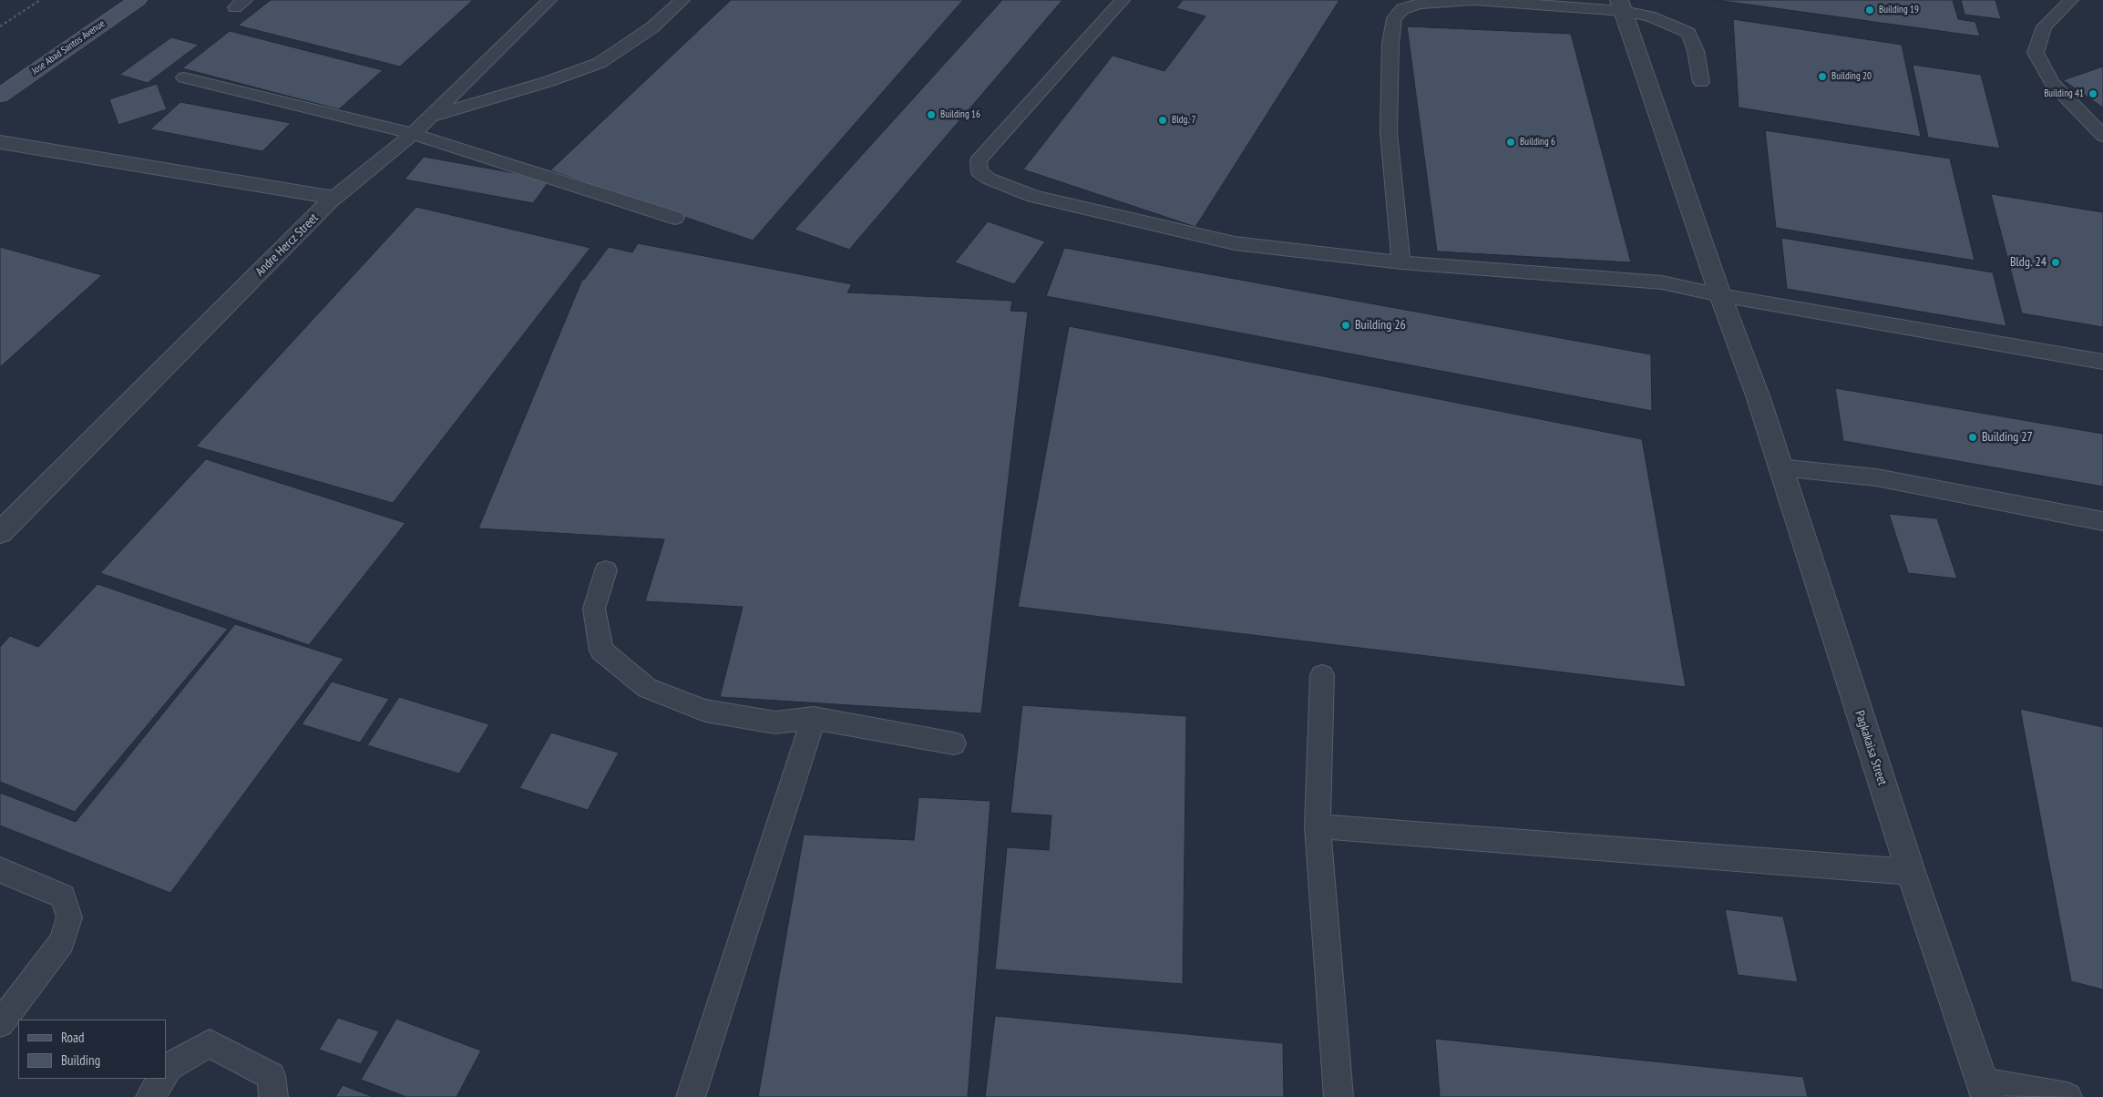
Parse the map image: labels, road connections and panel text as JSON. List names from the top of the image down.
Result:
{
  "streets": {
    "main road": ["Jose Abad Santos Avenue"],
    "street": ["Andre Hercz Street", "Pagkakaisa Street"]
  },
  "places": [
    "Building 19",
    "Building 20",
    "Building 41",
    "Building 16",
    "Bldg. 7",
    "Building 6",
    "Bldg. 24",
    "Building 26",
    "Building 27"
  ],
  "legend": ["Road", "Building"]
}
